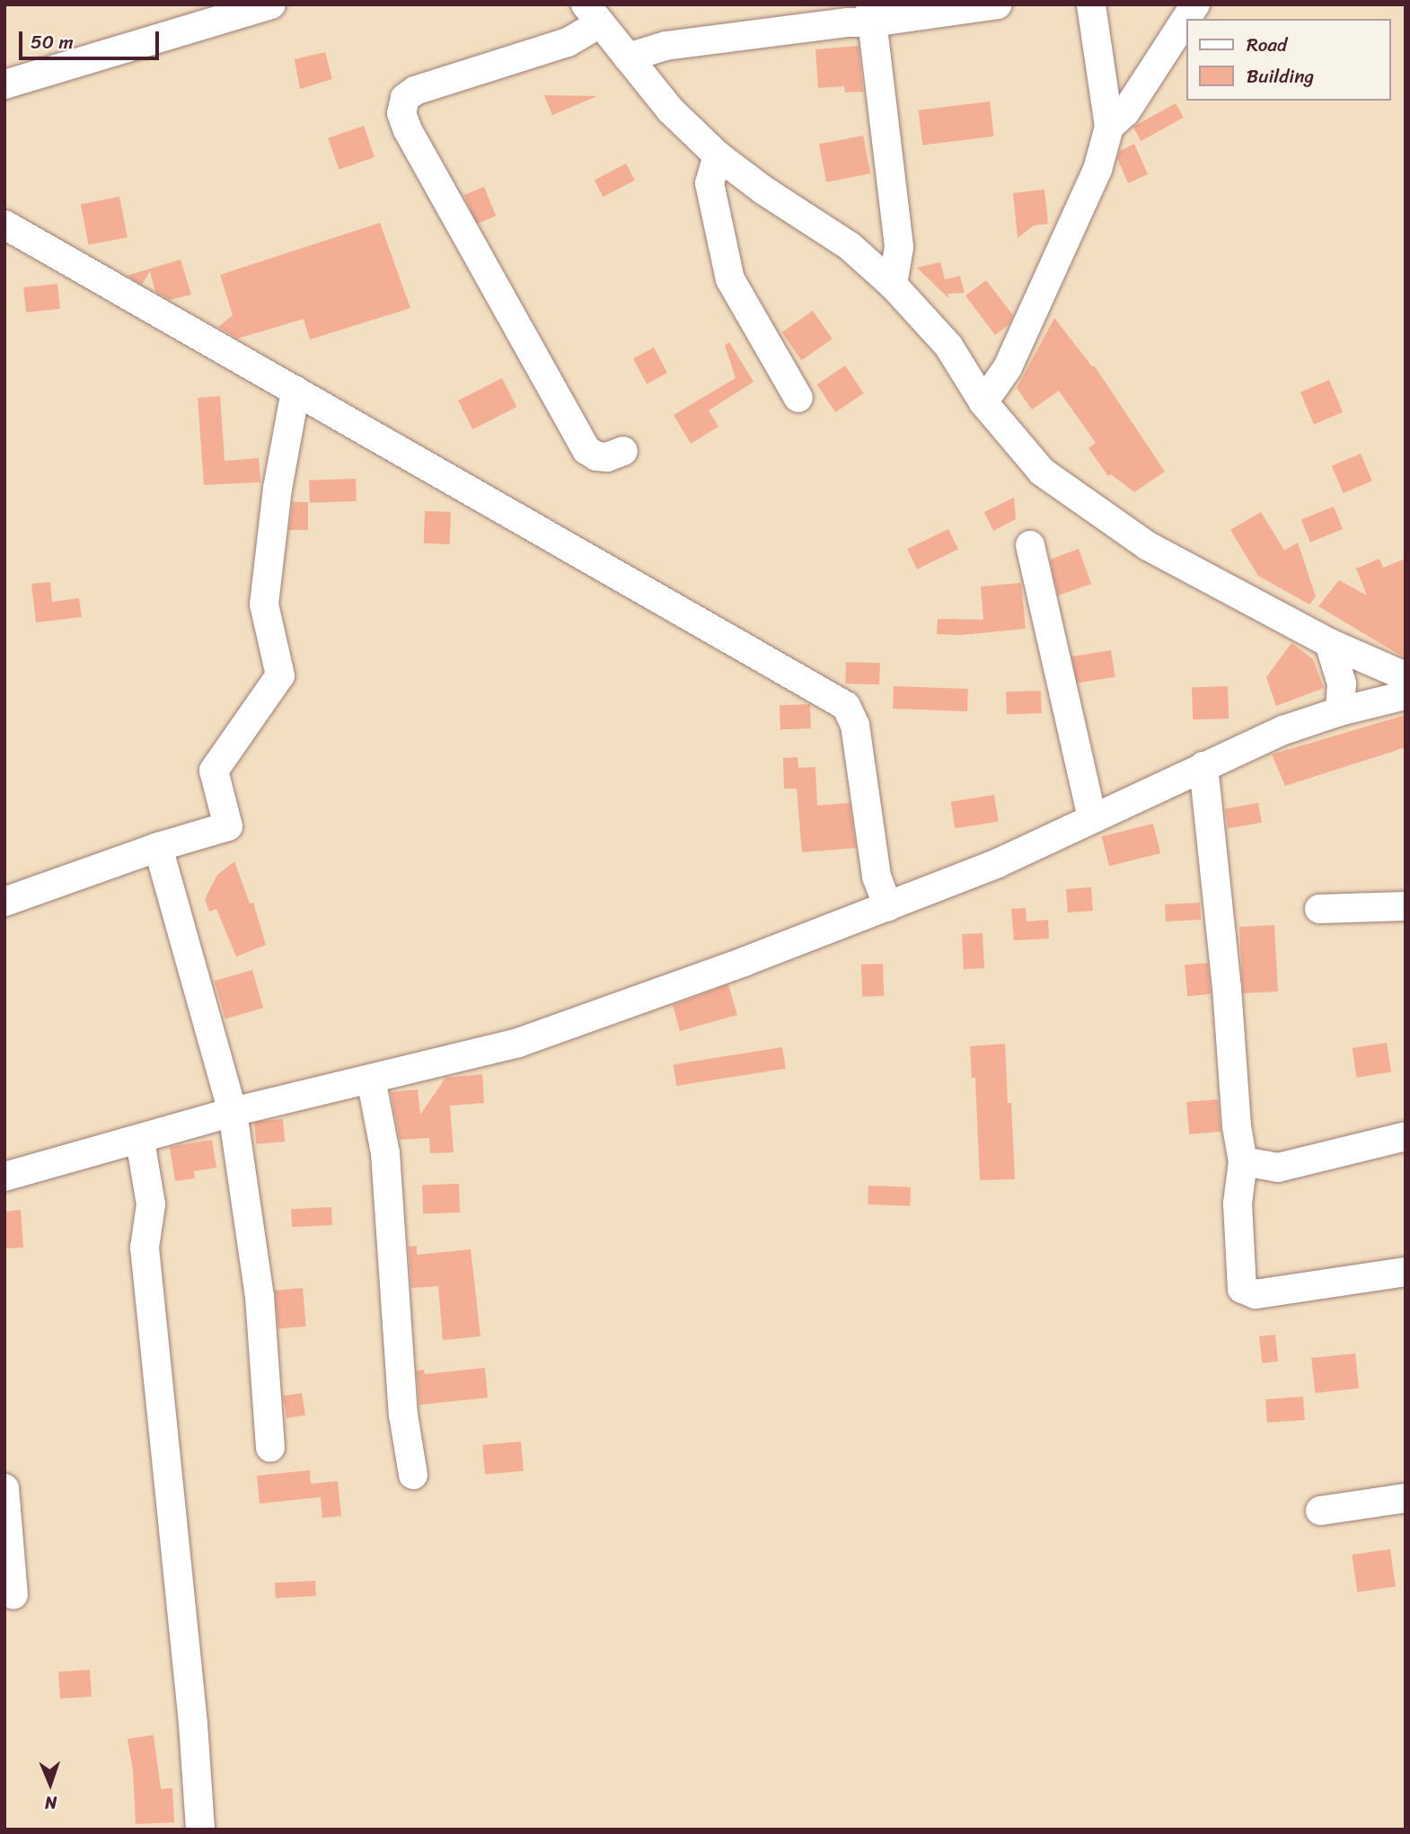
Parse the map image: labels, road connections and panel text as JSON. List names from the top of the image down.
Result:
{
  "legend": ["Road", "Building"],
  "scale_bar": "50 m",
  "north": "bottom"
}
